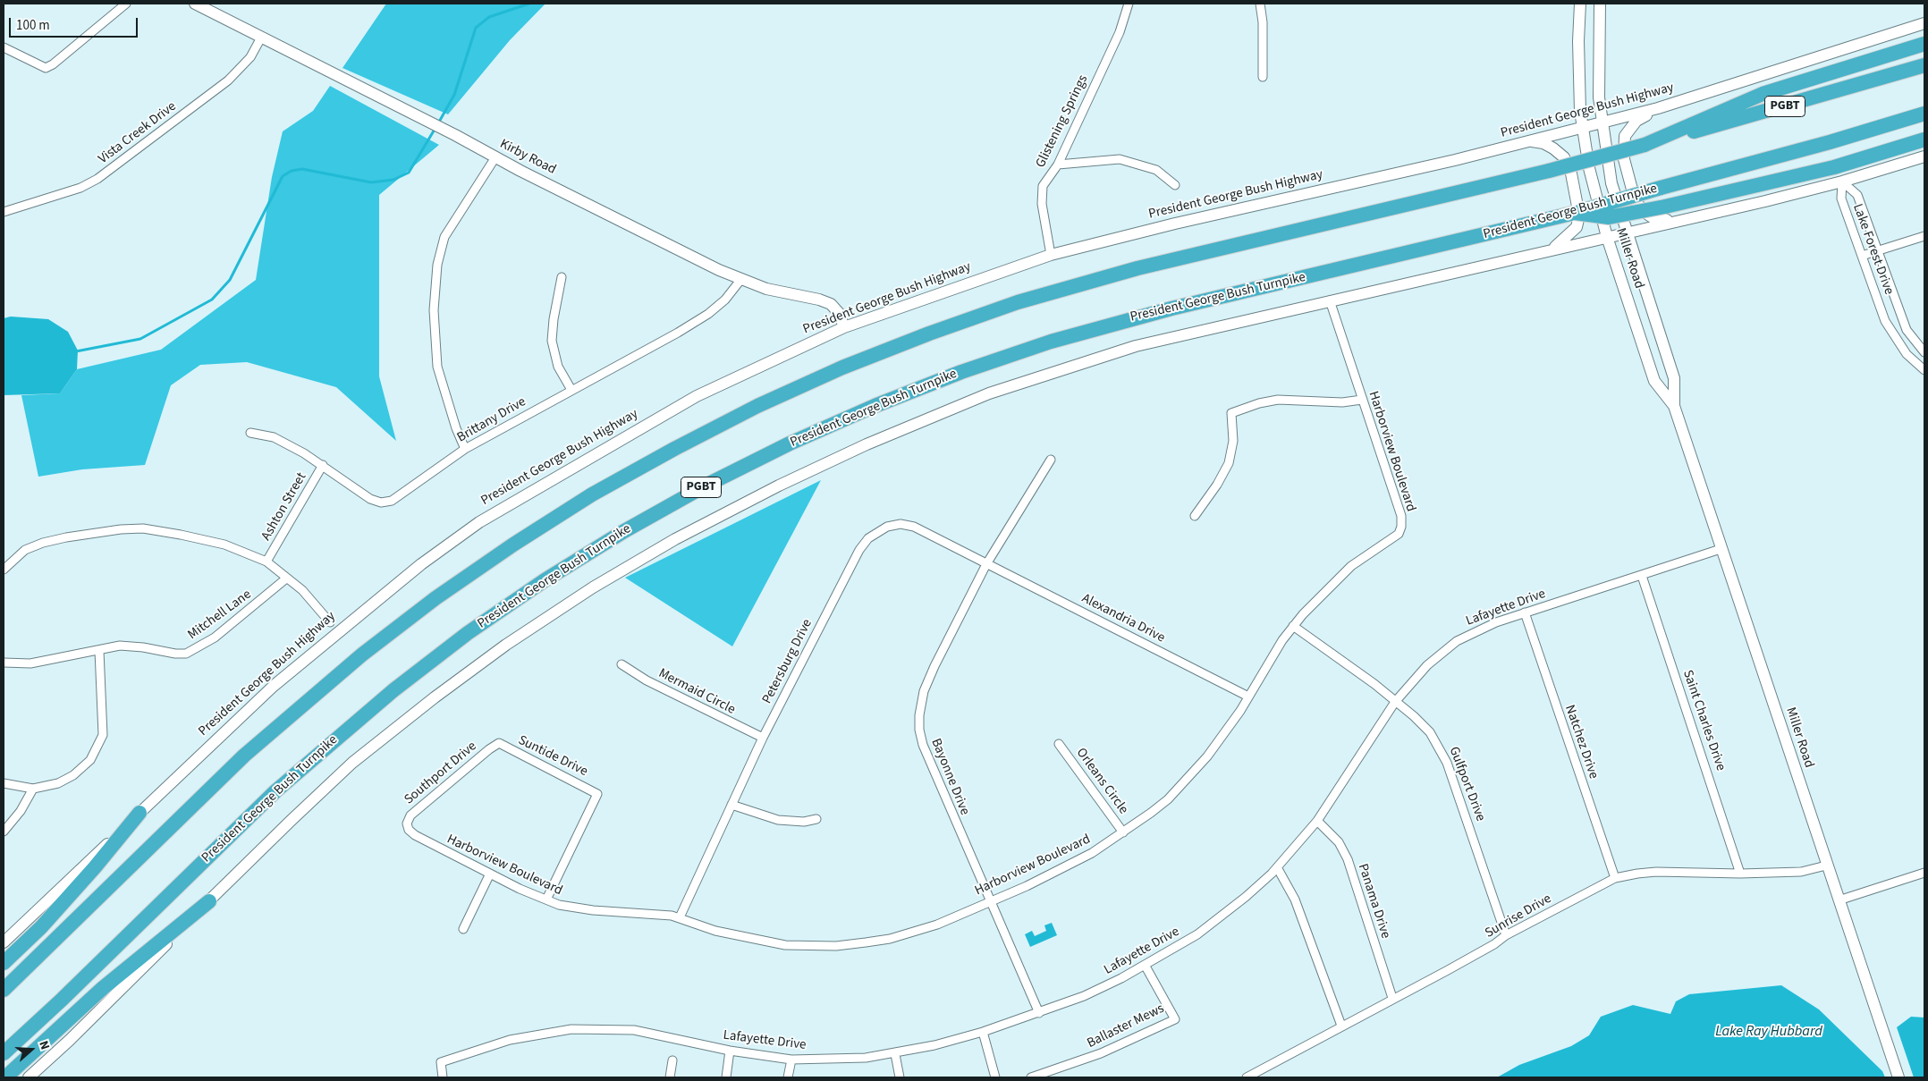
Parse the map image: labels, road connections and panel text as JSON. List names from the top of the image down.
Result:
{
  "streets": {
    "highway": ["PGBT", "President George Bush Turnpike"],
    "main road": ["President George Bush Highway", "Kirby Road", "Miller Road"],
    "street": [
      "Glistening Springs",
      "Vista Creek Drive",
      "Lake Forest Drive",
      "Brittany Drive",
      "Harborview Boulevard",
      "Ashton Street",
      "Lafayette Drive",
      "Mitchell Lane",
      "Alexandria Drive",
      "Petersburg Drive",
      "Mermaid Circle",
      "Saint Charles Drive",
      "Natchez Drive",
      "Suntide Drive",
      "Southport Drive",
      "Bayonne Drive",
      "Orleans Circle",
      "Gulfport Drive",
      "Panama Drive",
      "Sunrise Drive",
      "Ballaster Mews"
    ]
  },
  "crossings": [
    ["President George Bush Highway", "Glistening Springs"],
    ["President George Bush Highway", "Kirby Road"],
    ["President George Bush Highway", "Miller Road"],
    ["Vista Creek Drive", "Kirby Road"],
    ["Kirby Road", "Brittany Drive"],
    ["Miller Road", "Lafayette Drive"],
    ["Miller Road", "Sunrise Drive"],
    ["Brittany Drive", "Ashton Street"],
    ["Harborview Boulevard", "Alexandria Drive"],
    ["Harborview Boulevard", "Petersburg Drive"],
    ["Harborview Boulevard", "Suntide Drive"],
    ["Harborview Boulevard", "Southport Drive"],
    ["Harborview Boulevard", "Bayonne Drive"],
    ["Harborview Boulevard", "Orleans Circle"],
    ["Harborview Boulevard", "Gulfport Drive"],
    ["Lafayette Drive", "Saint Charles Drive"],
    ["Lafayette Drive", "Natchez Drive"],
    ["Lafayette Drive", "Bayonne Drive"],
    ["Lafayette Drive", "Gulfport Drive"],
    ["Lafayette Drive", "Panama Drive"],
    ["Lafayette Drive", "Ballaster Mews"],
    ["Alexandria Drive", "Petersburg Drive"],
    ["Alexandria Drive", "Bayonne Drive"],
    ["Petersburg Drive", "Mermaid Circle"],
    ["Petersburg Drive", "Bayonne Drive"],
    ["Saint Charles Drive", "Sunrise Drive"],
    ["Natchez Drive", "Sunrise Drive"],
    ["Suntide Drive", "Southport Drive"],
    ["Gulfport Drive", "Sunrise Drive"],
    ["Panama Drive", "Sunrise Drive"]
  ],
  "water": ["Lake Ray Hubbard"],
  "scale_bar": "100 m",
  "north": "right"
}
